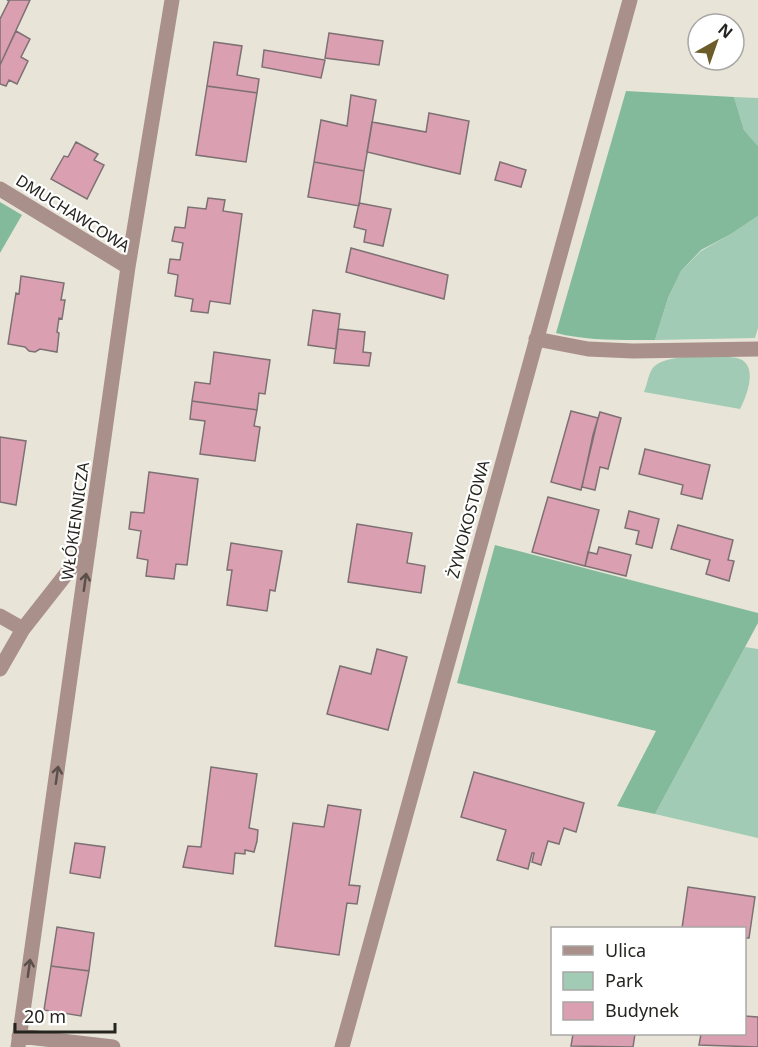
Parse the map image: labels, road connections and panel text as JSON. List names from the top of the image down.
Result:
{
  "streets": {
    "street": ["DMUCHAWCOWA", "ŻYWOKOSTOWA", "WŁÓKIENNICZA"]
  },
  "crossings": [
    ["DMUCHAWCOWA", "WŁÓKIENNICZA"]
  ],
  "one_way": ["WŁÓKIENNICZA"],
  "legend": ["Ulica", "Park", "Budynek"],
  "scale_bar": "20 m",
  "north": "top right"
}
